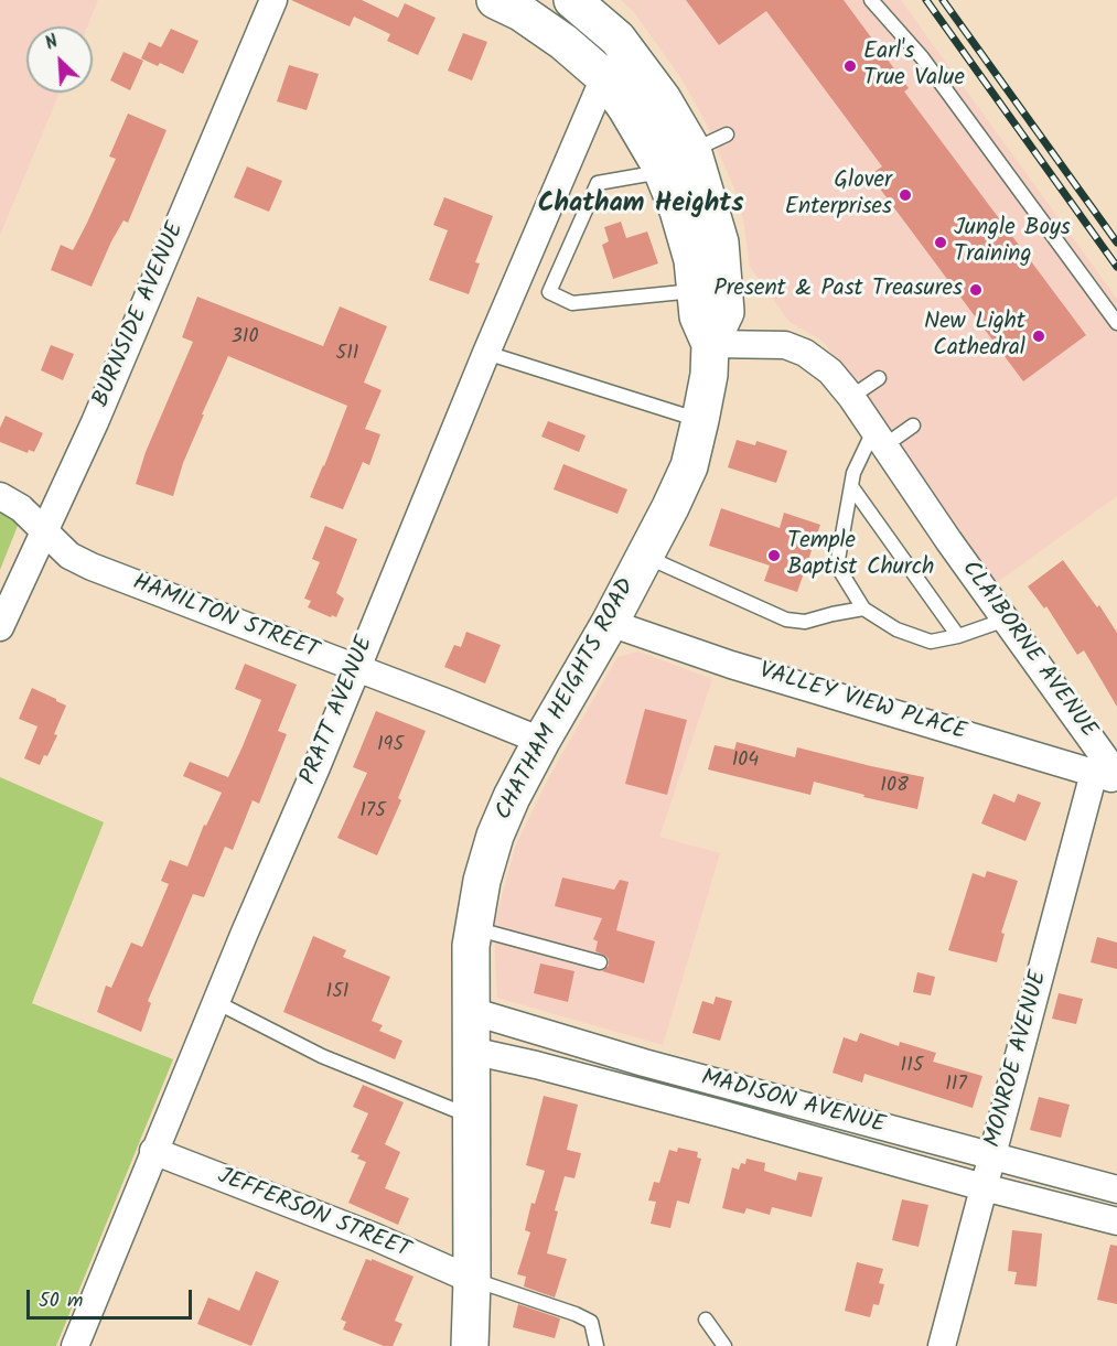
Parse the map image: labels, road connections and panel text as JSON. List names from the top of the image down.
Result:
{
  "streets": {
    "main road": ["CHATHAM HEIGHTS ROAD"],
    "street": [
      "BURNSIDE AVENUE",
      "HAMILTON STREET",
      "CLAIBORNE AVENUE",
      "VALLEY VIEW PLACE",
      "PRATT AVENUE",
      "MONROE AVENUE",
      "MADISON AVENUE",
      "JEFFERSON STREET"
    ]
  },
  "crossings": [
    ["BURNSIDE AVENUE", "HAMILTON STREET"],
    ["HAMILTON STREET", "CHATHAM HEIGHTS ROAD"],
    ["HAMILTON STREET", "PRATT AVENUE"],
    ["CLAIBORNE AVENUE", "CHATHAM HEIGHTS ROAD"],
    ["CLAIBORNE AVENUE", "VALLEY VIEW PLACE"],
    ["CLAIBORNE AVENUE", "MONROE AVENUE"],
    ["CHATHAM HEIGHTS ROAD", "VALLEY VIEW PLACE"],
    ["CHATHAM HEIGHTS ROAD", "PRATT AVENUE"],
    ["CHATHAM HEIGHTS ROAD", "MADISON AVENUE"],
    ["CHATHAM HEIGHTS ROAD", "JEFFERSON STREET"],
    ["VALLEY VIEW PLACE", "MONROE AVENUE"],
    ["PRATT AVENUE", "JEFFERSON STREET"],
    ["MONROE AVENUE", "MADISON AVENUE"]
  ],
  "districts": ["Chatham Heights"],
  "places": [
    "Earl's True Value",
    "Glover Enterprises",
    "Jungle Boys Training",
    "Present & Past Treasures",
    "New Light Cathedral",
    "Temple Baptist Church"
  ],
  "house_numbers": [
    "310",
    "511",
    "195",
    "104",
    "108",
    "175",
    "151",
    "115",
    "117"
  ],
  "scale_bar": "50 m",
  "north": "top left"
}
